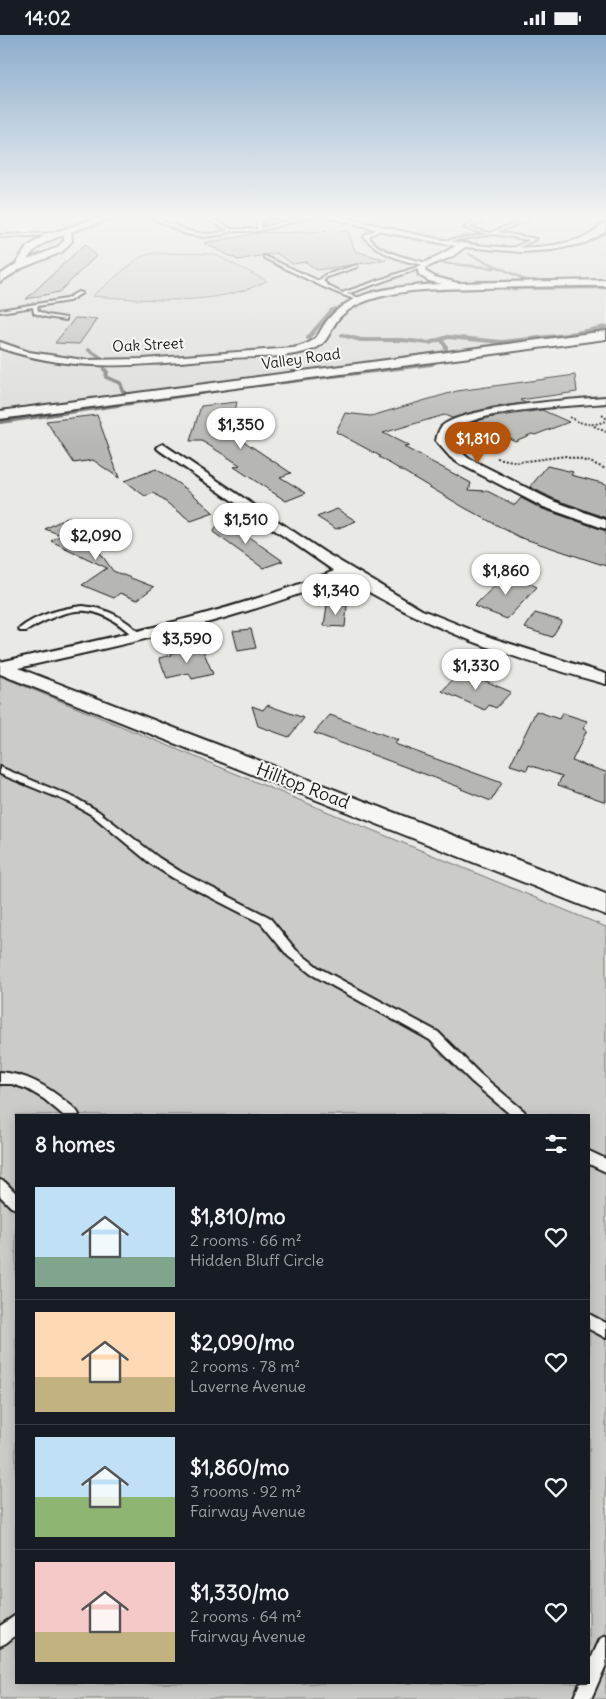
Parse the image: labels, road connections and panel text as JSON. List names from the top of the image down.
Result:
{
  "streets": {
    "street": ["Oak Street", "Valley Road", "Hilltop Road"]
  },
  "page": {
    "status": "14:02",
    "price": [
      "$1,350",
      "$1,810",
      "$1,510",
      "$2,090",
      "$1,860",
      "$1,340",
      "$3,590",
      "$1,330"
    ],
    "heading": "8 homes",
    "list": [
      {
        "name": "$1,810/mo",
        "note": "2 rooms · 66 m² · Hidden Bluff Circle"
      },
      {
        "name": "$2,090/mo",
        "note": "2 rooms · 78 m² · Laverne Avenue"
      },
      {
        "name": "$1,860/mo",
        "note": "3 rooms · 92 m² · Fairway Avenue"
      },
      {
        "name": "$1,330/mo",
        "note": "2 rooms · 64 m² · Fairway Avenue"
      }
    ]
  }
}
